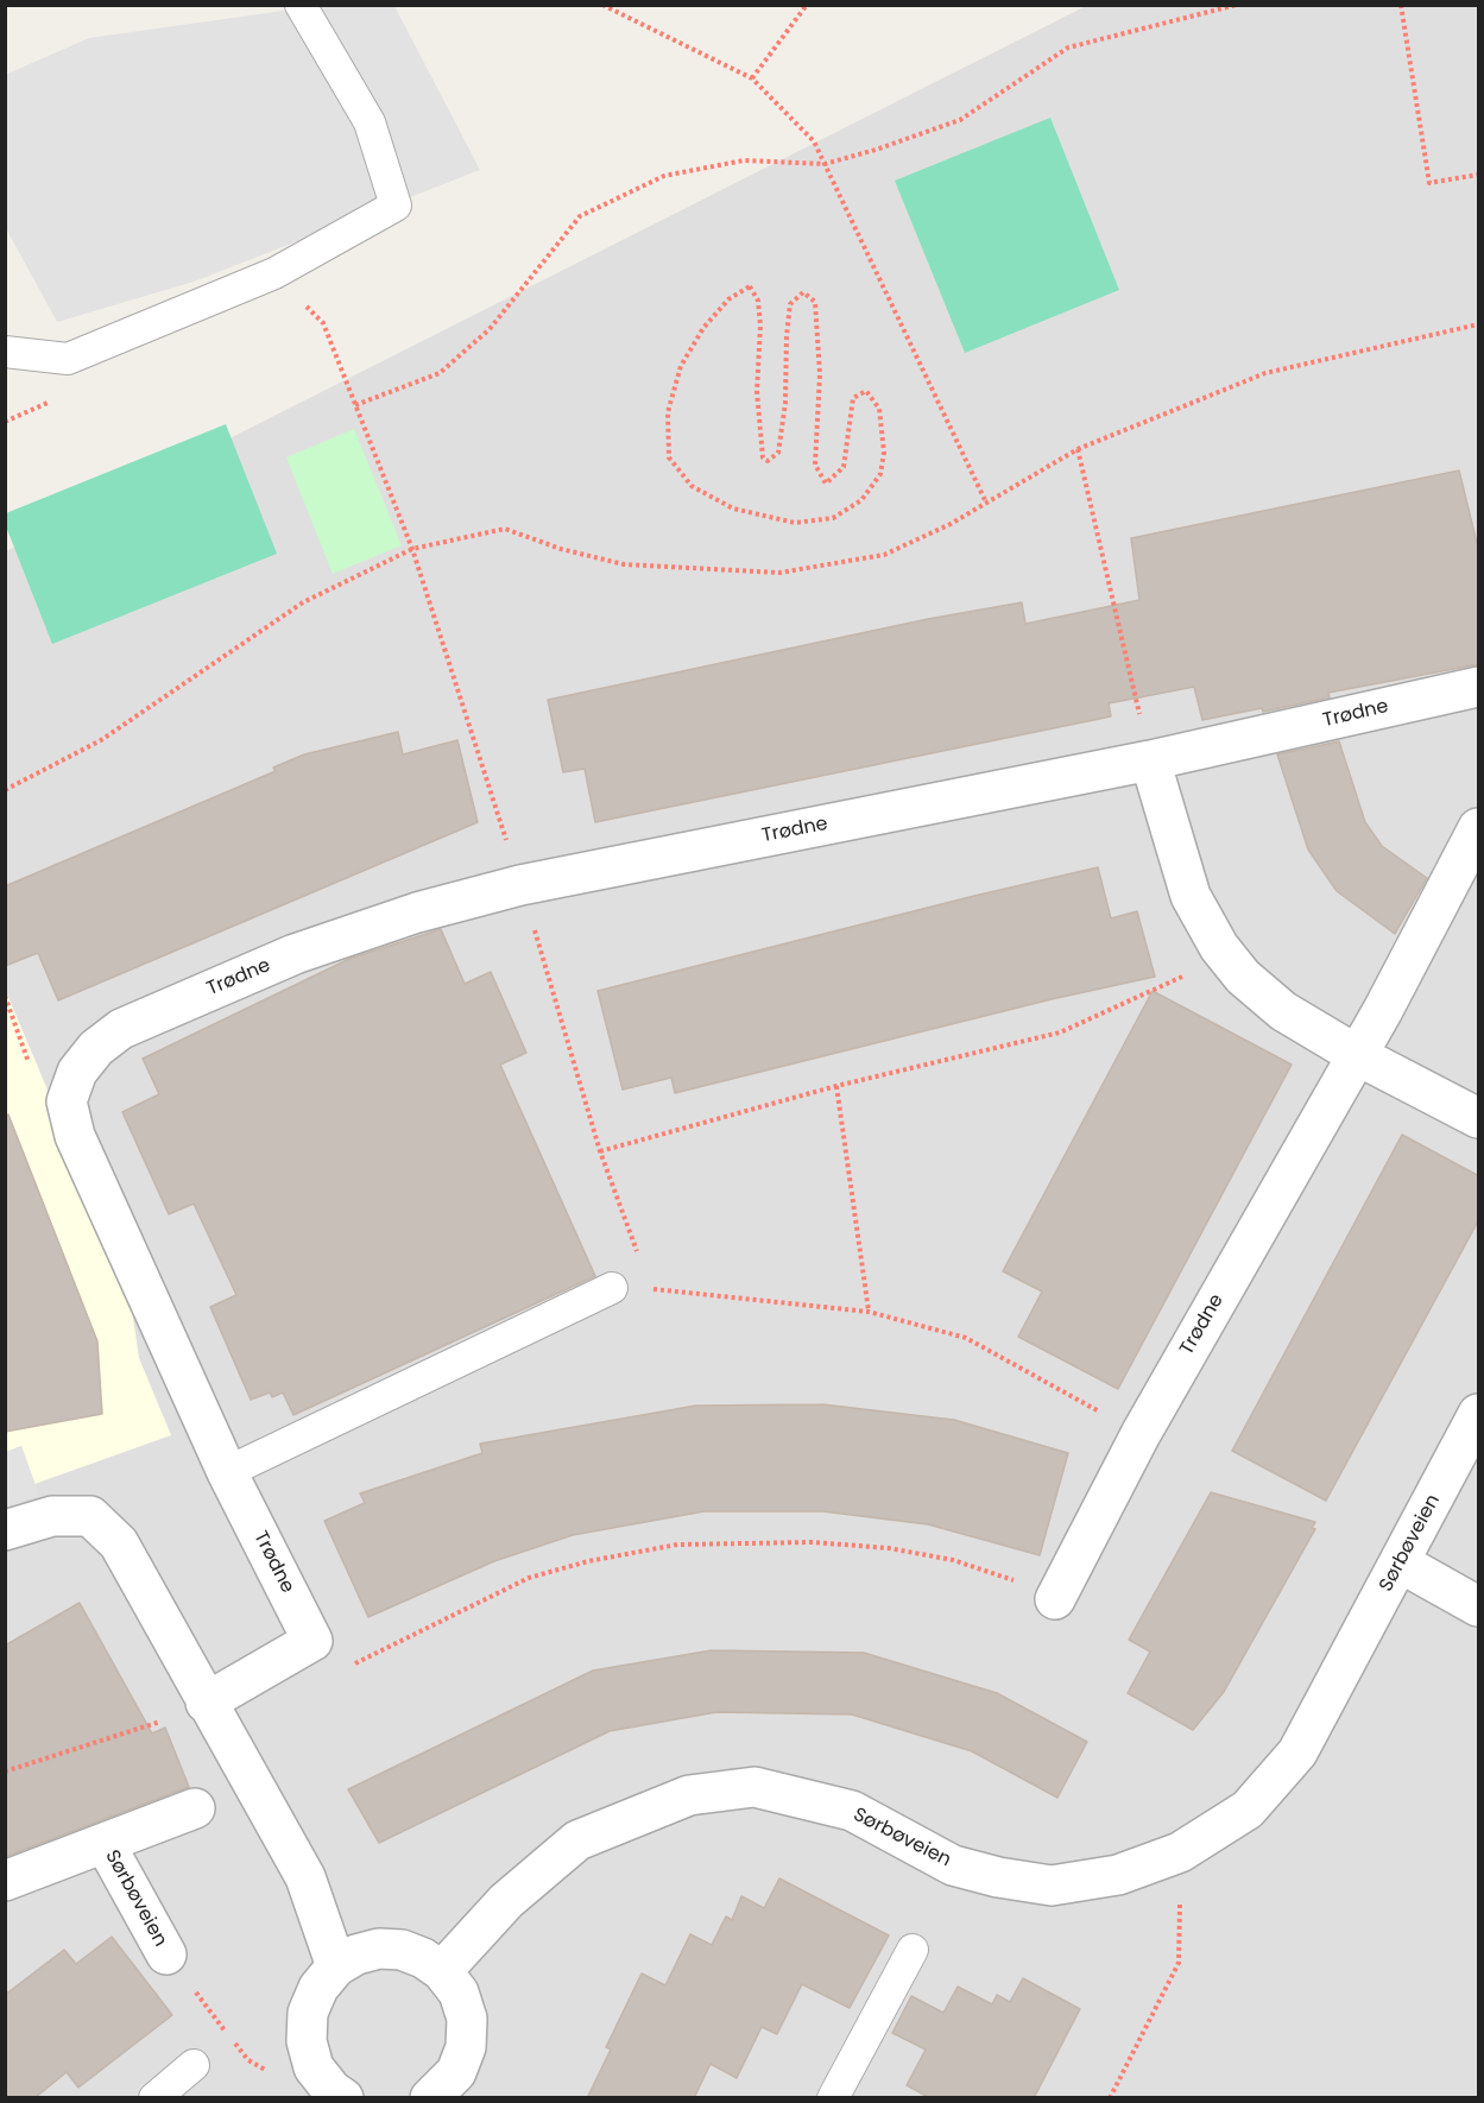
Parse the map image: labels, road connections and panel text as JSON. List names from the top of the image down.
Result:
{
  "streets": {
    "street": ["Trødne", "Sørbøveien"]
  }
}
